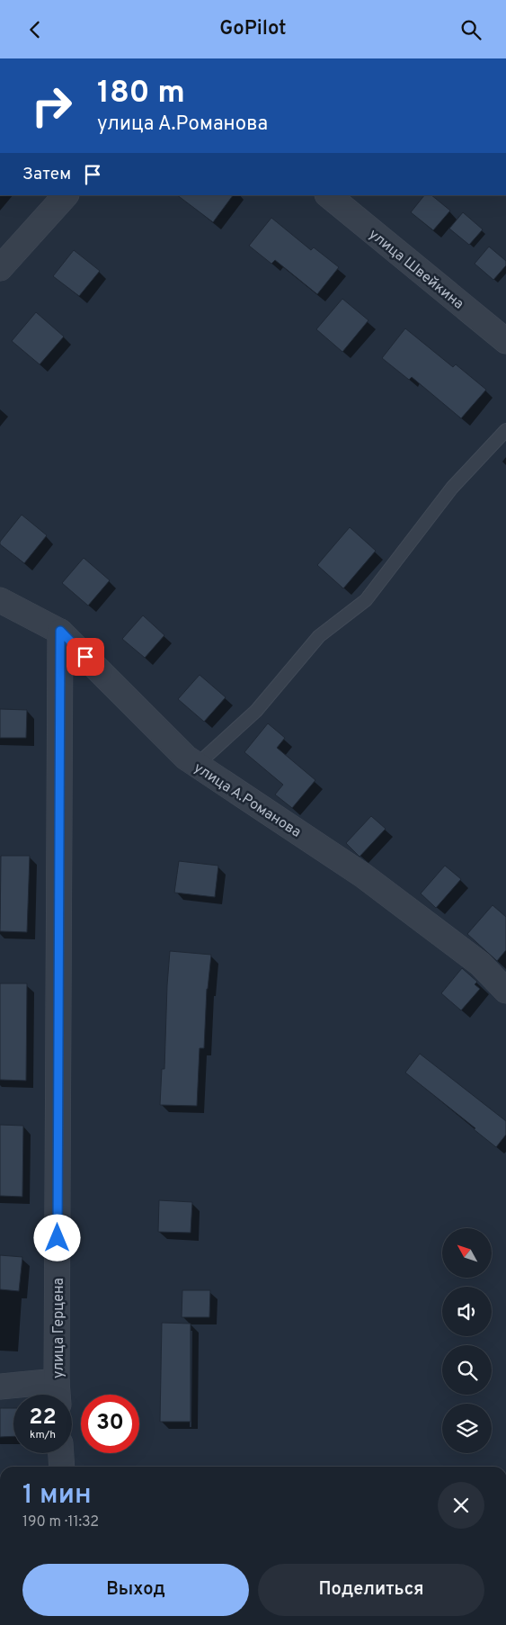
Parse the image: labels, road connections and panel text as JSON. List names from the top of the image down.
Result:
{
  "streets": {
    "street": ["улица Швейкина", "улица А.Романова", "улица Герцена"]
  },
  "crossings": [
    ["улица А.Романова", "улица Герцена"]
  ],
  "north": "top left",
  "page": {
    "header": "GoPilot",
    "turn": ["180 m", "улица А.Романова"],
    "then": "Затем",
    "speed": "22 km/h",
    "limit": "30",
    "heading": ["1 мин", "190 m · 11:32"],
    "buttons": ["Выход", "Поделиться"]
  }
}
